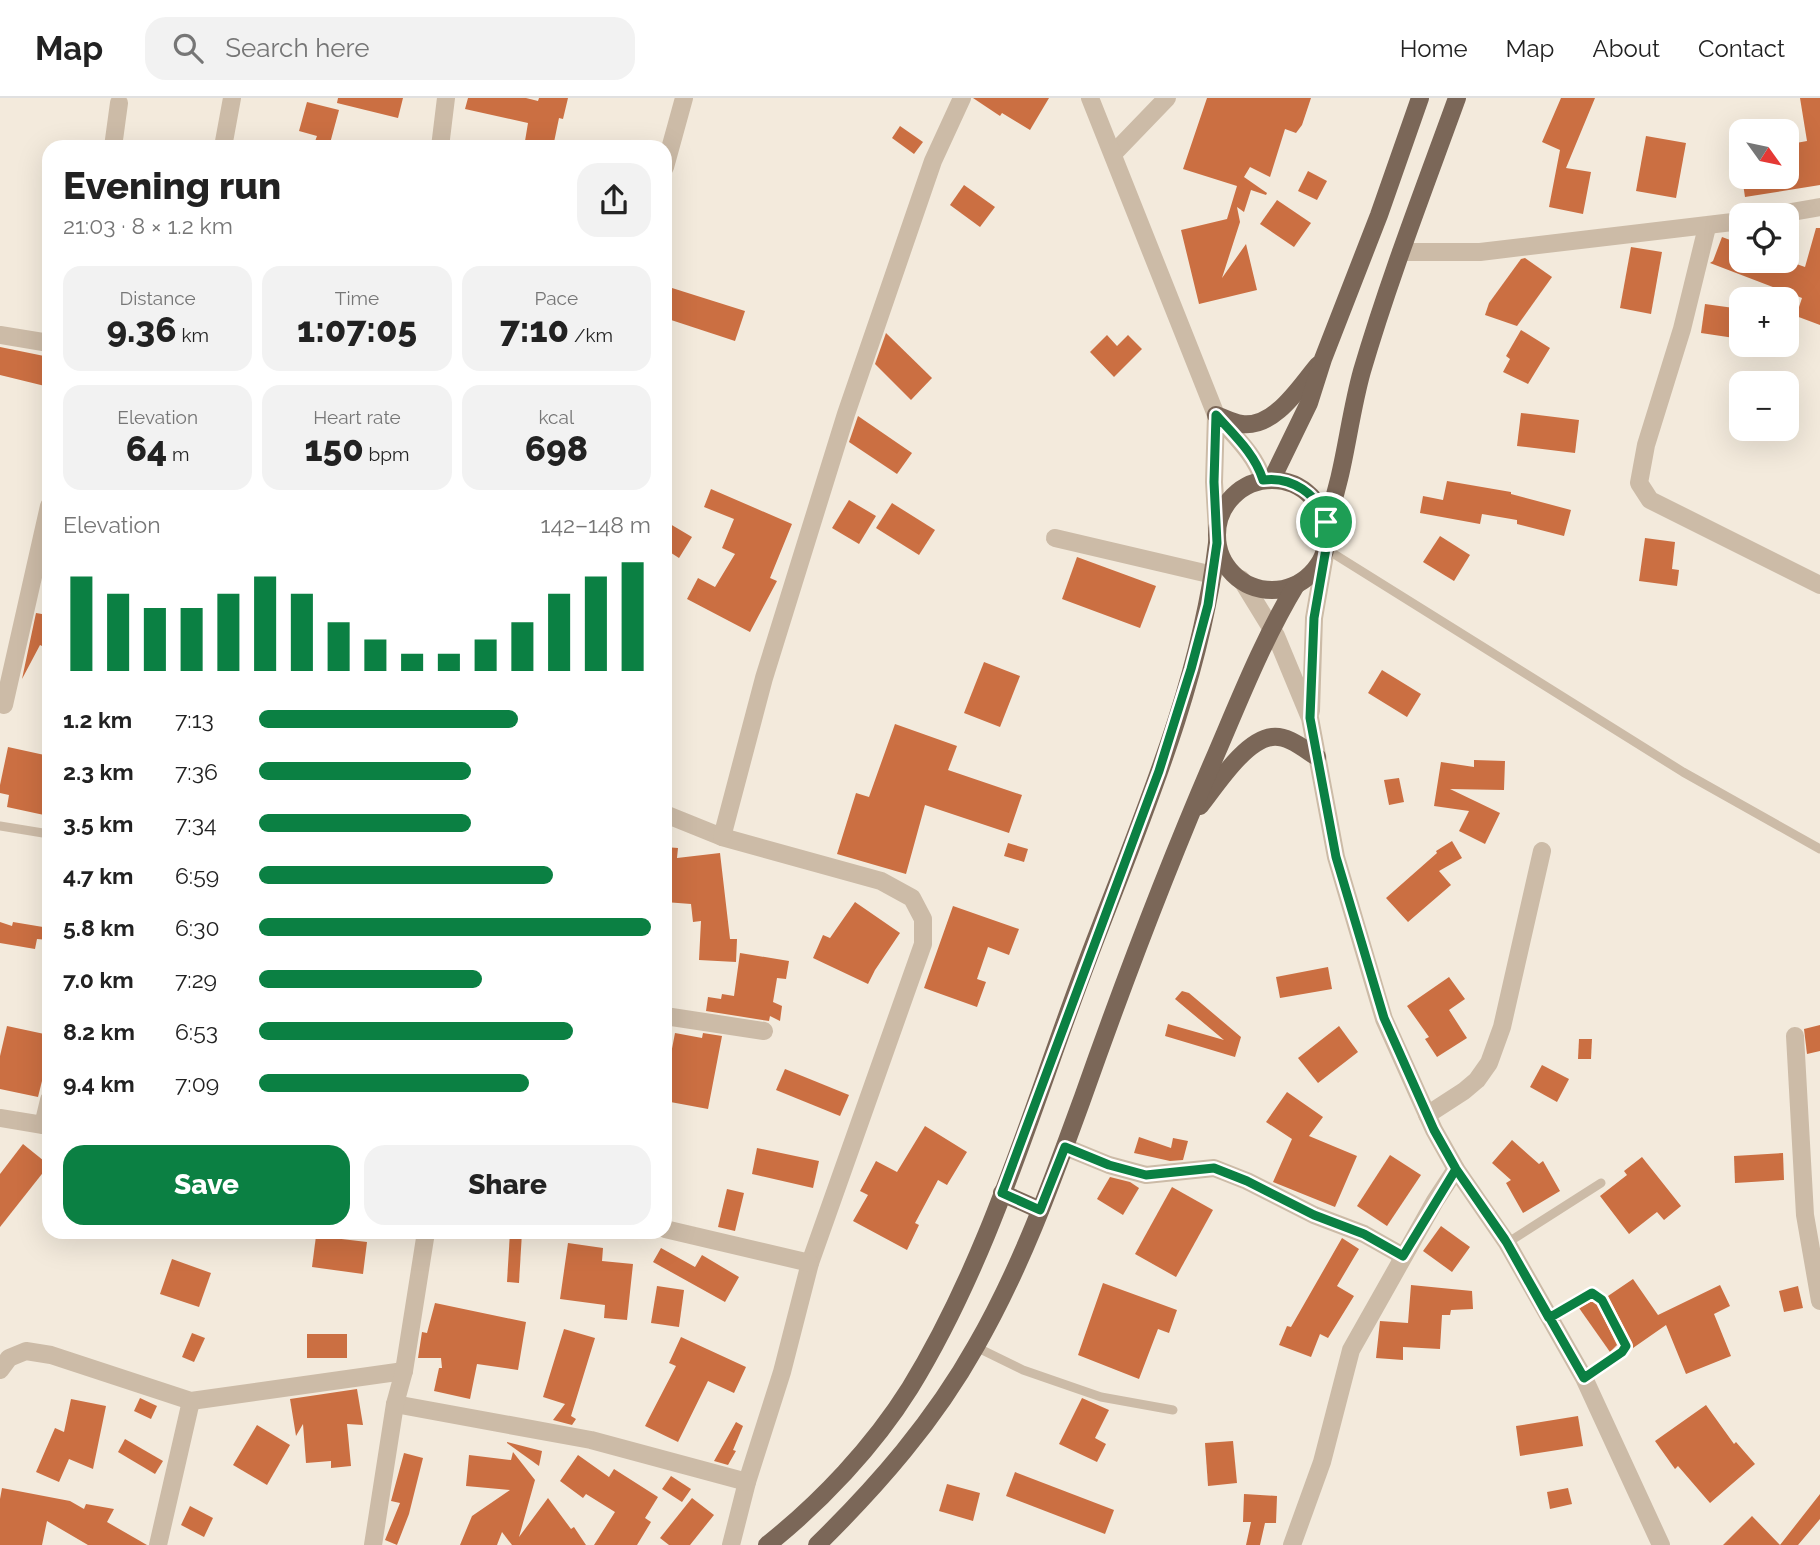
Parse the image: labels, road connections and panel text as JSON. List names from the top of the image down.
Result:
{
  "north": "bottom right",
  "page": {
    "header": "Map",
    "search": "Search here",
    "nav": [
      "Home",
      "Map",
      "About",
      "Contact"
    ],
    "map_buttons": ["+", "−"],
    "heading": ["Evening run", "21:03 · 8 × 1.2 km"],
    "stats": [
      ["Distance", "9.36 km"],
      ["Time", "1:07:05"],
      ["Pace", "7:10 /km"],
      ["Elevation", "64 m"],
      ["Heart rate", "150 bpm"],
      ["kcal", "698"]
    ],
    "chart": ["Elevation", "142–148 m"],
    "list": [
      {
        "name": "1.2 km",
        "note": "7:13"
      },
      {
        "name": "2.3 km",
        "note": "7:36"
      },
      {
        "name": "3.5 km",
        "note": "7:34"
      },
      {
        "name": "4.7 km",
        "note": "6:59"
      },
      {
        "name": "5.8 km",
        "note": "6:30"
      },
      {
        "name": "7.0 km",
        "note": "7:29"
      },
      {
        "name": "8.2 km",
        "note": "6:53"
      },
      {
        "name": "9.4 km",
        "note": "7:09"
      }
    ],
    "buttons": ["Save", "Share"]
  }
}
